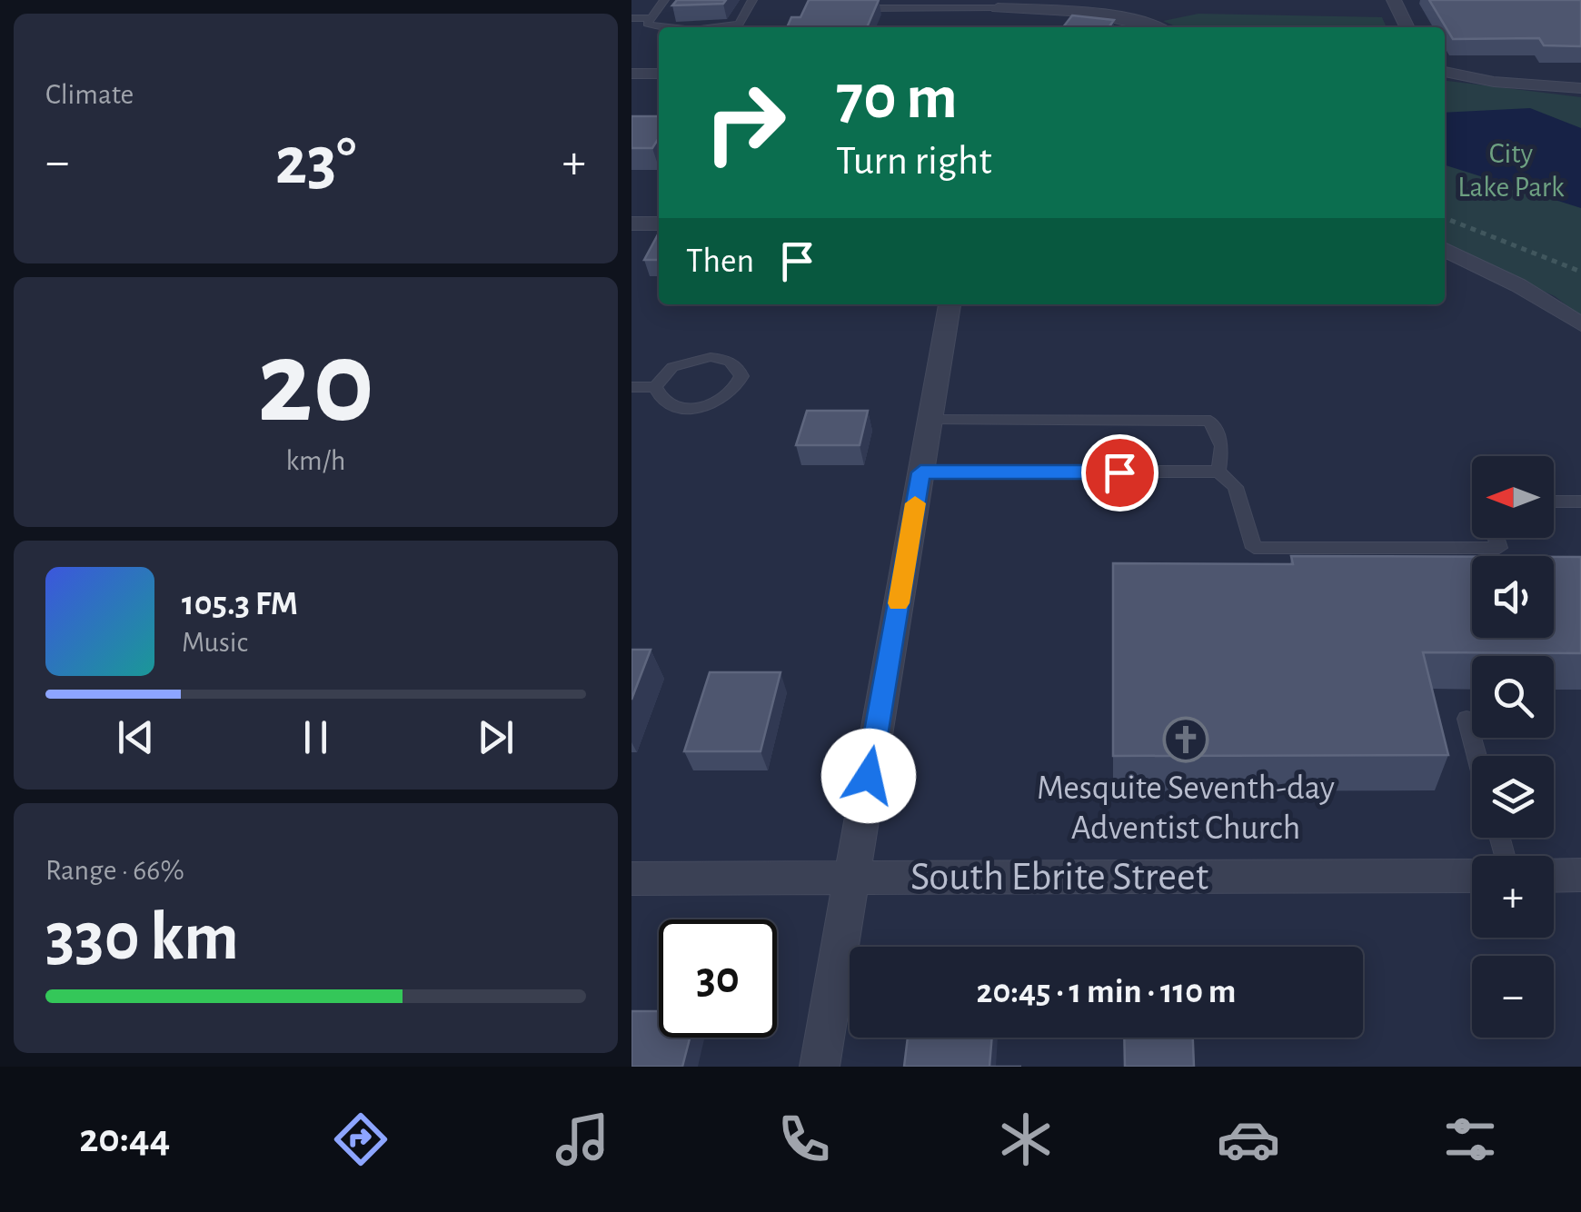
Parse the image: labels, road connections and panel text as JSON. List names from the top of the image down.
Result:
{
  "streets": {
    "street": ["South Ebrite Street"]
  },
  "parks": ["City Lake Park"],
  "places": {
    "church": ["Mesquite Seventh-day Adventist Church"]
  },
  "north": "left",
  "page": {
    "tile": [
      "Climate",
      ["20", "km/h"],
      ["Range · 66%", "330 km"]
    ],
    "turn": ["70 m", "Turn right"],
    "heat": ["−", "23°", "+"],
    "then": "Then",
    "map_buttons": ["+", "−"],
    "song": ["105.3 FM", "Music"],
    "limit": "30",
    "trip": "20:45 · 1 min · 110 m",
    "tabs": "20:44"
  }
}
